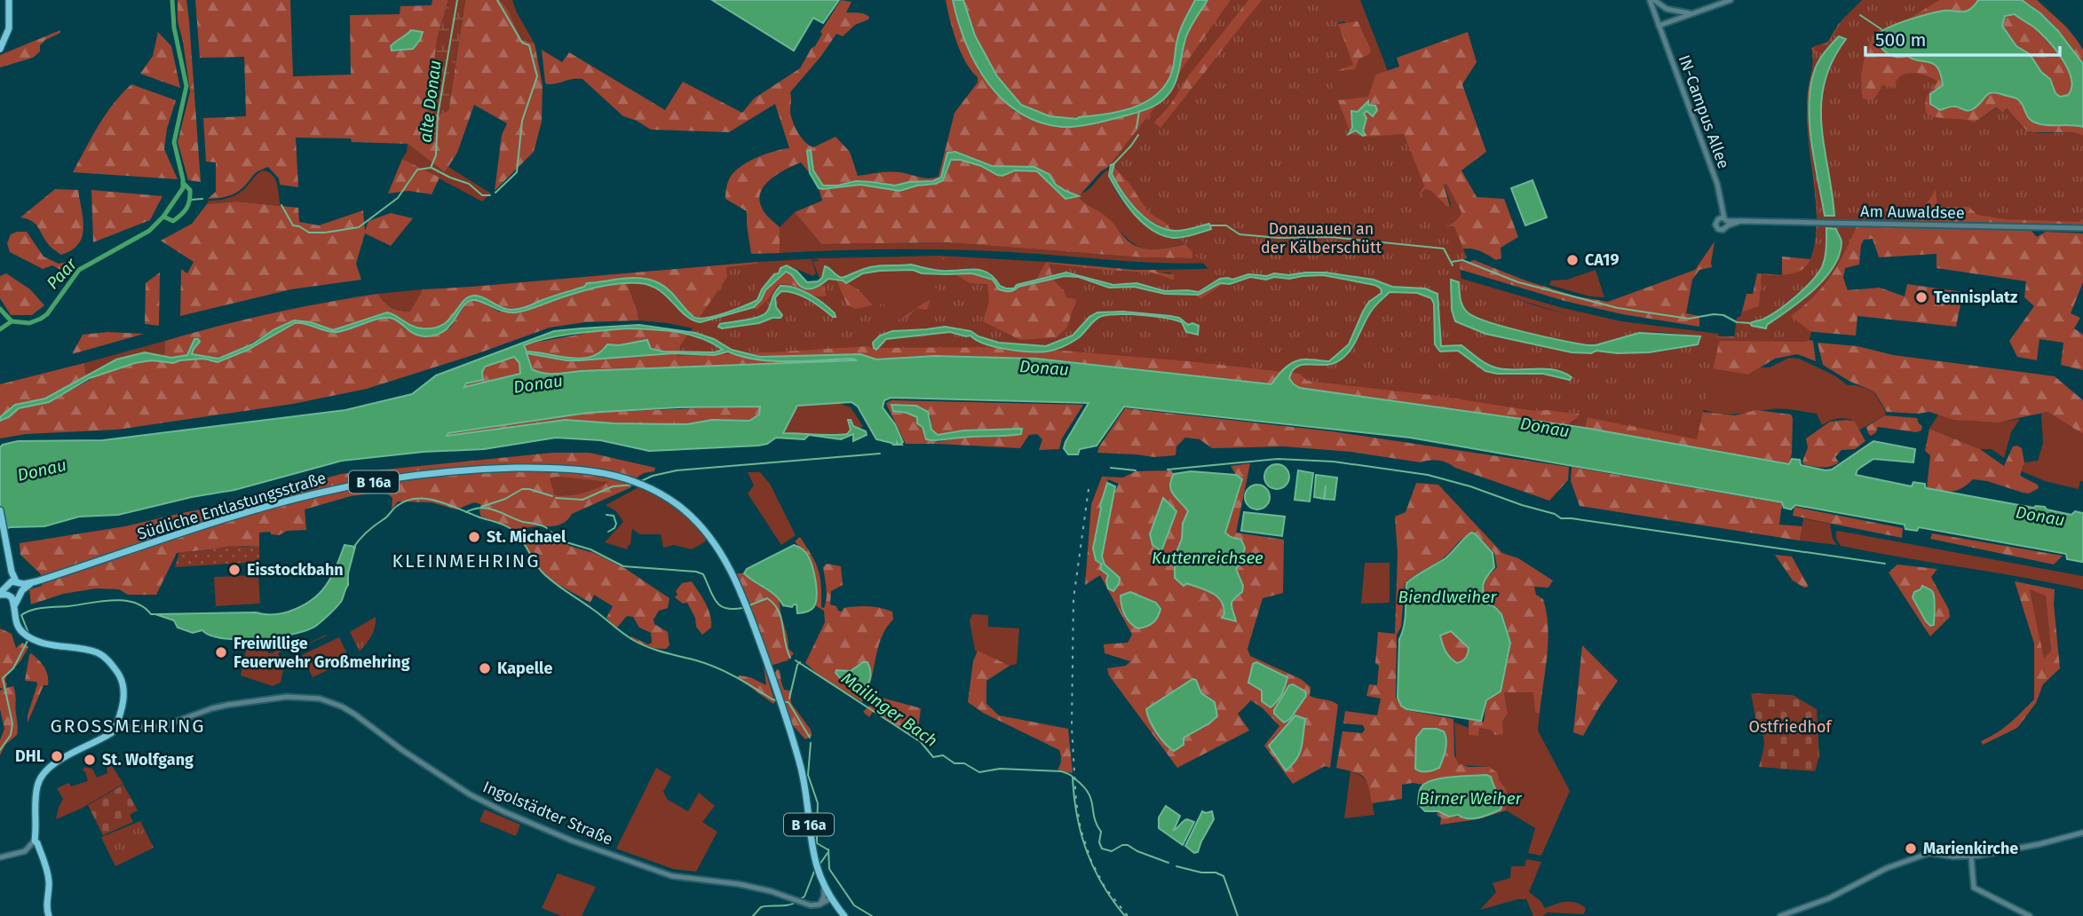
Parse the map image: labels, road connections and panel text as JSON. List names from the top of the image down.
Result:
{
  "streets": {
    "main road": ["B 16a", "Südliche Entlastungsstraße"],
    "street": ["IN-Campus Allee", "Am Auwaldsee", "Ingolstädter Straße"]
  },
  "crossings": [
    ["IN-Campus Allee", "Am Auwaldsee"],
    ["B 16a", "Südliche Entlastungsstraße"],
    ["B 16a", "Ingolstädter Straße"]
  ],
  "districts": ["KLEINMEHRING", "GROSSMEHRING"],
  "water": [
    "alte Donau",
    "Paar",
    "Donau",
    "Kuttenreichsee",
    "Biendlweiher",
    "Mailinger Bach",
    "Birner Weiher"
  ],
  "parks": ["Donauauen an der Kälberschütt", "Ostfriedhof"],
  "places": [
    "CA19",
    "Tennisplatz",
    "St. Michael",
    "Eisstockbahn",
    "Freiwillige Feuerwehr Großmehring",
    "Kapelle",
    "DHL",
    "St. Wolfgang",
    "Marienkirche"
  ],
  "scale_bar": "500 m"
}
